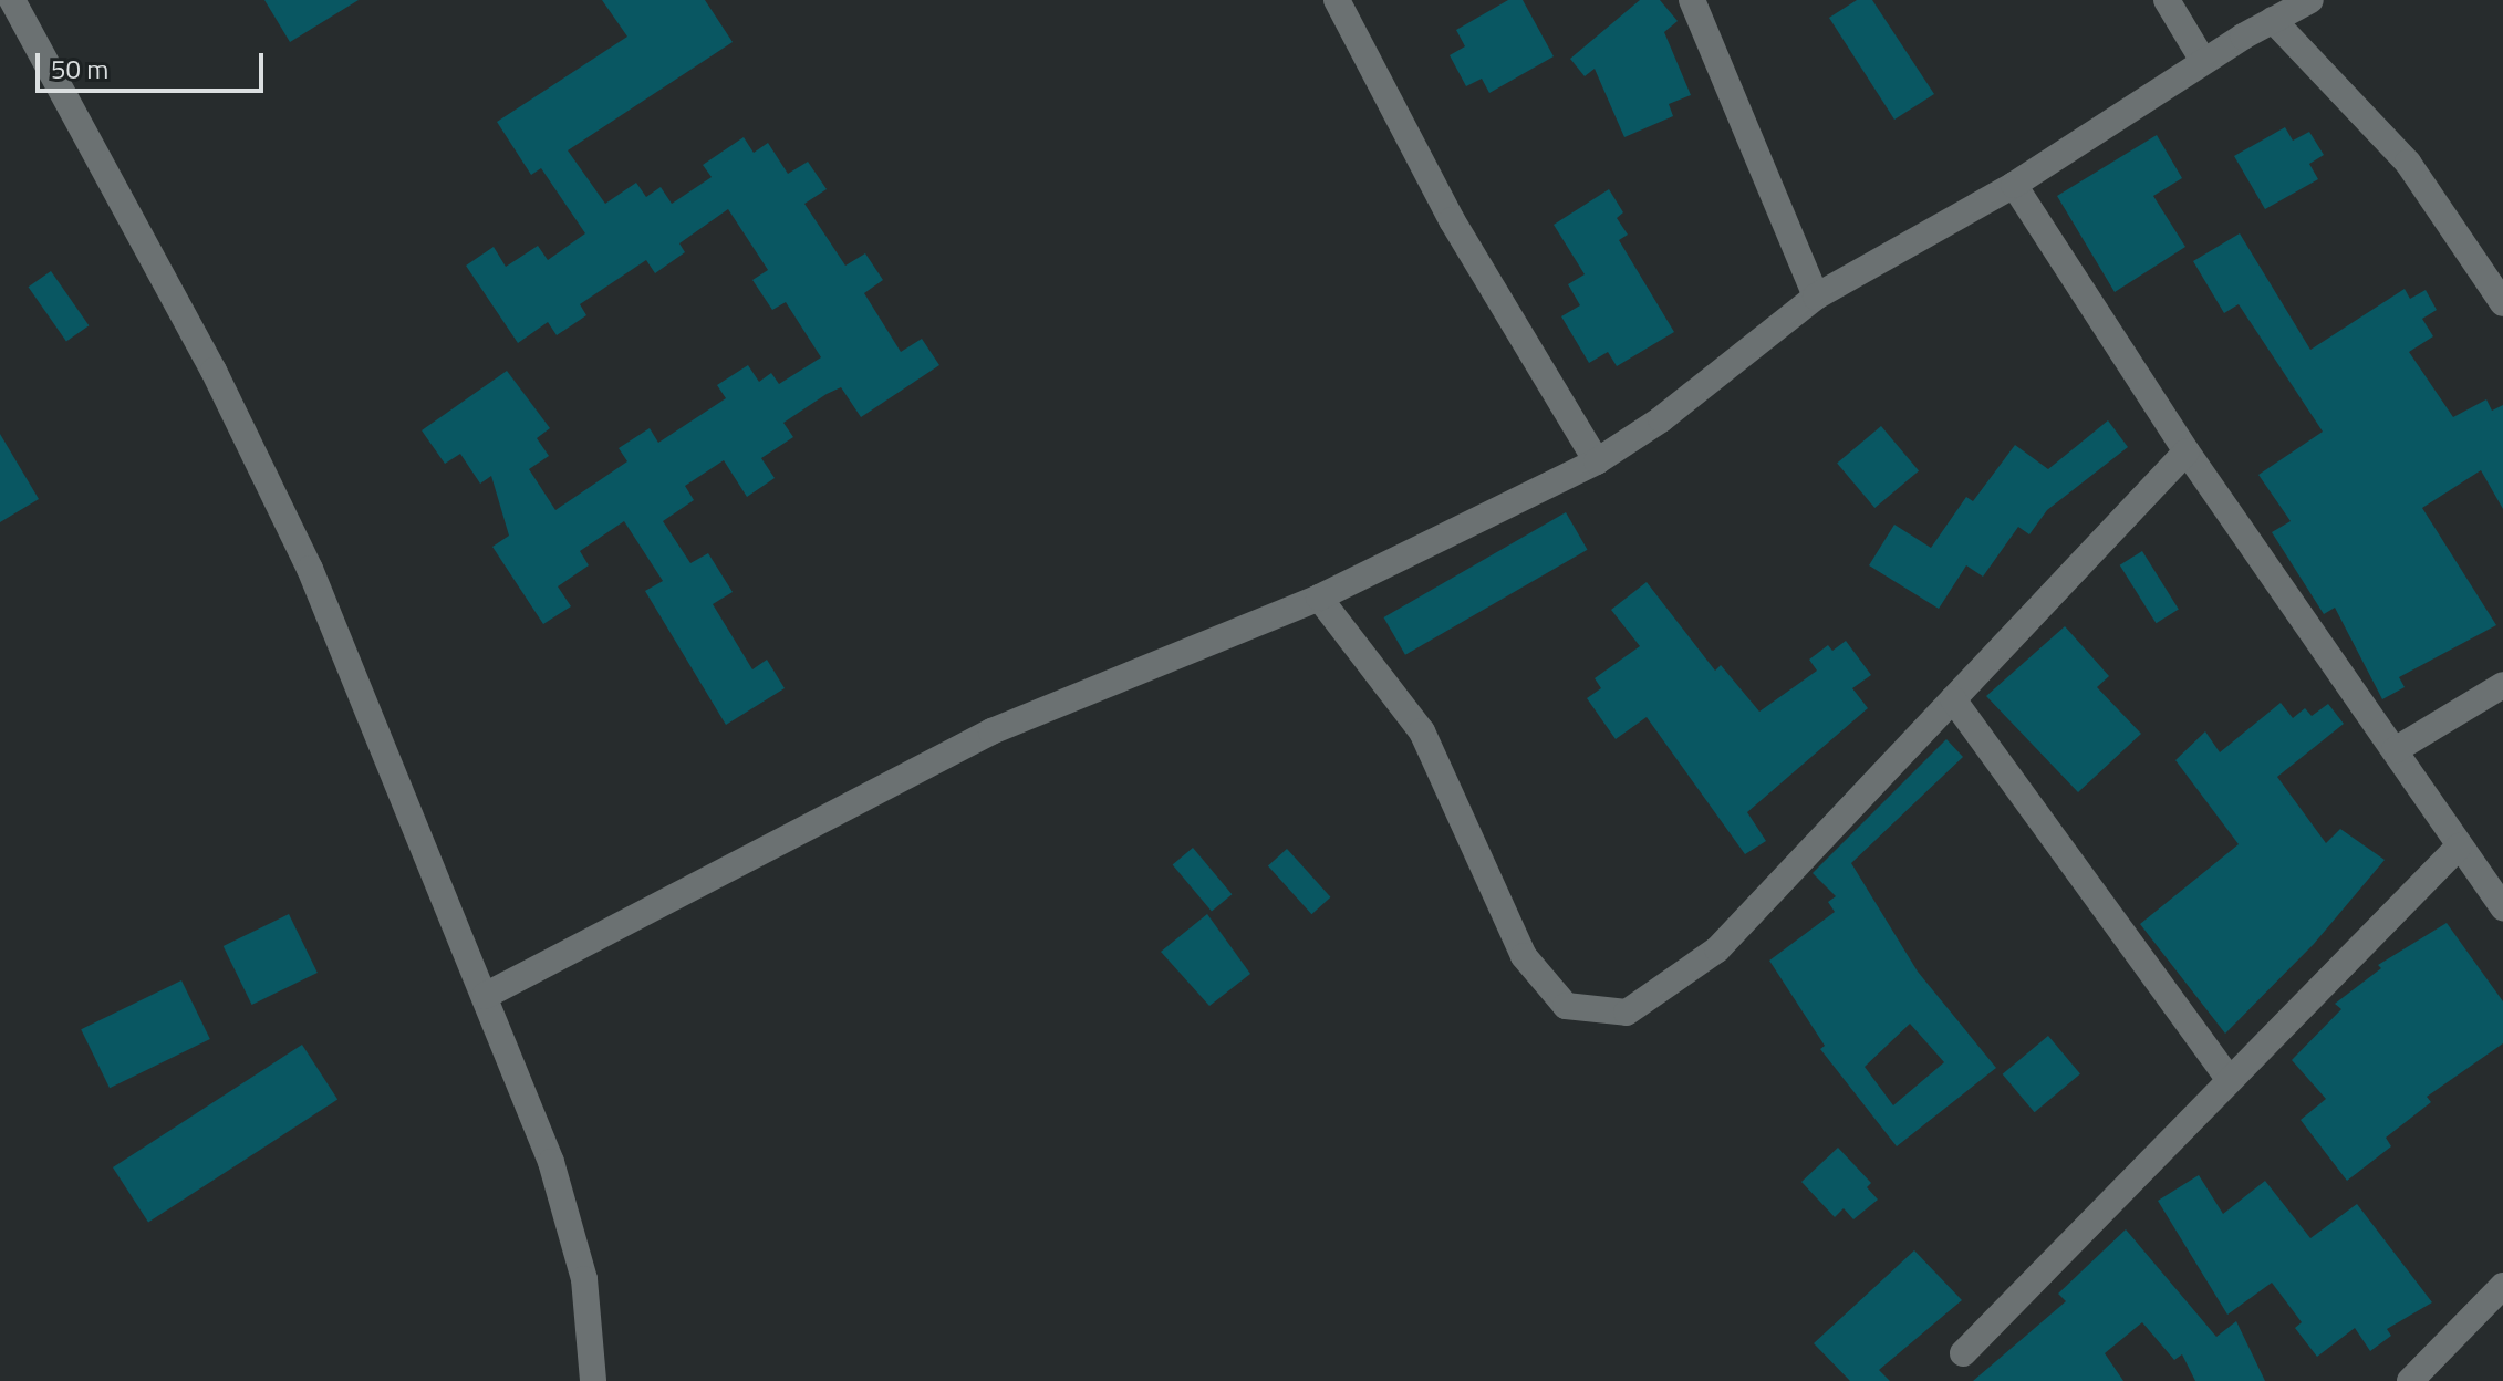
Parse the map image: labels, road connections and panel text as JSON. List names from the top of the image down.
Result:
{
  "scale_bar": "50 m"
}
